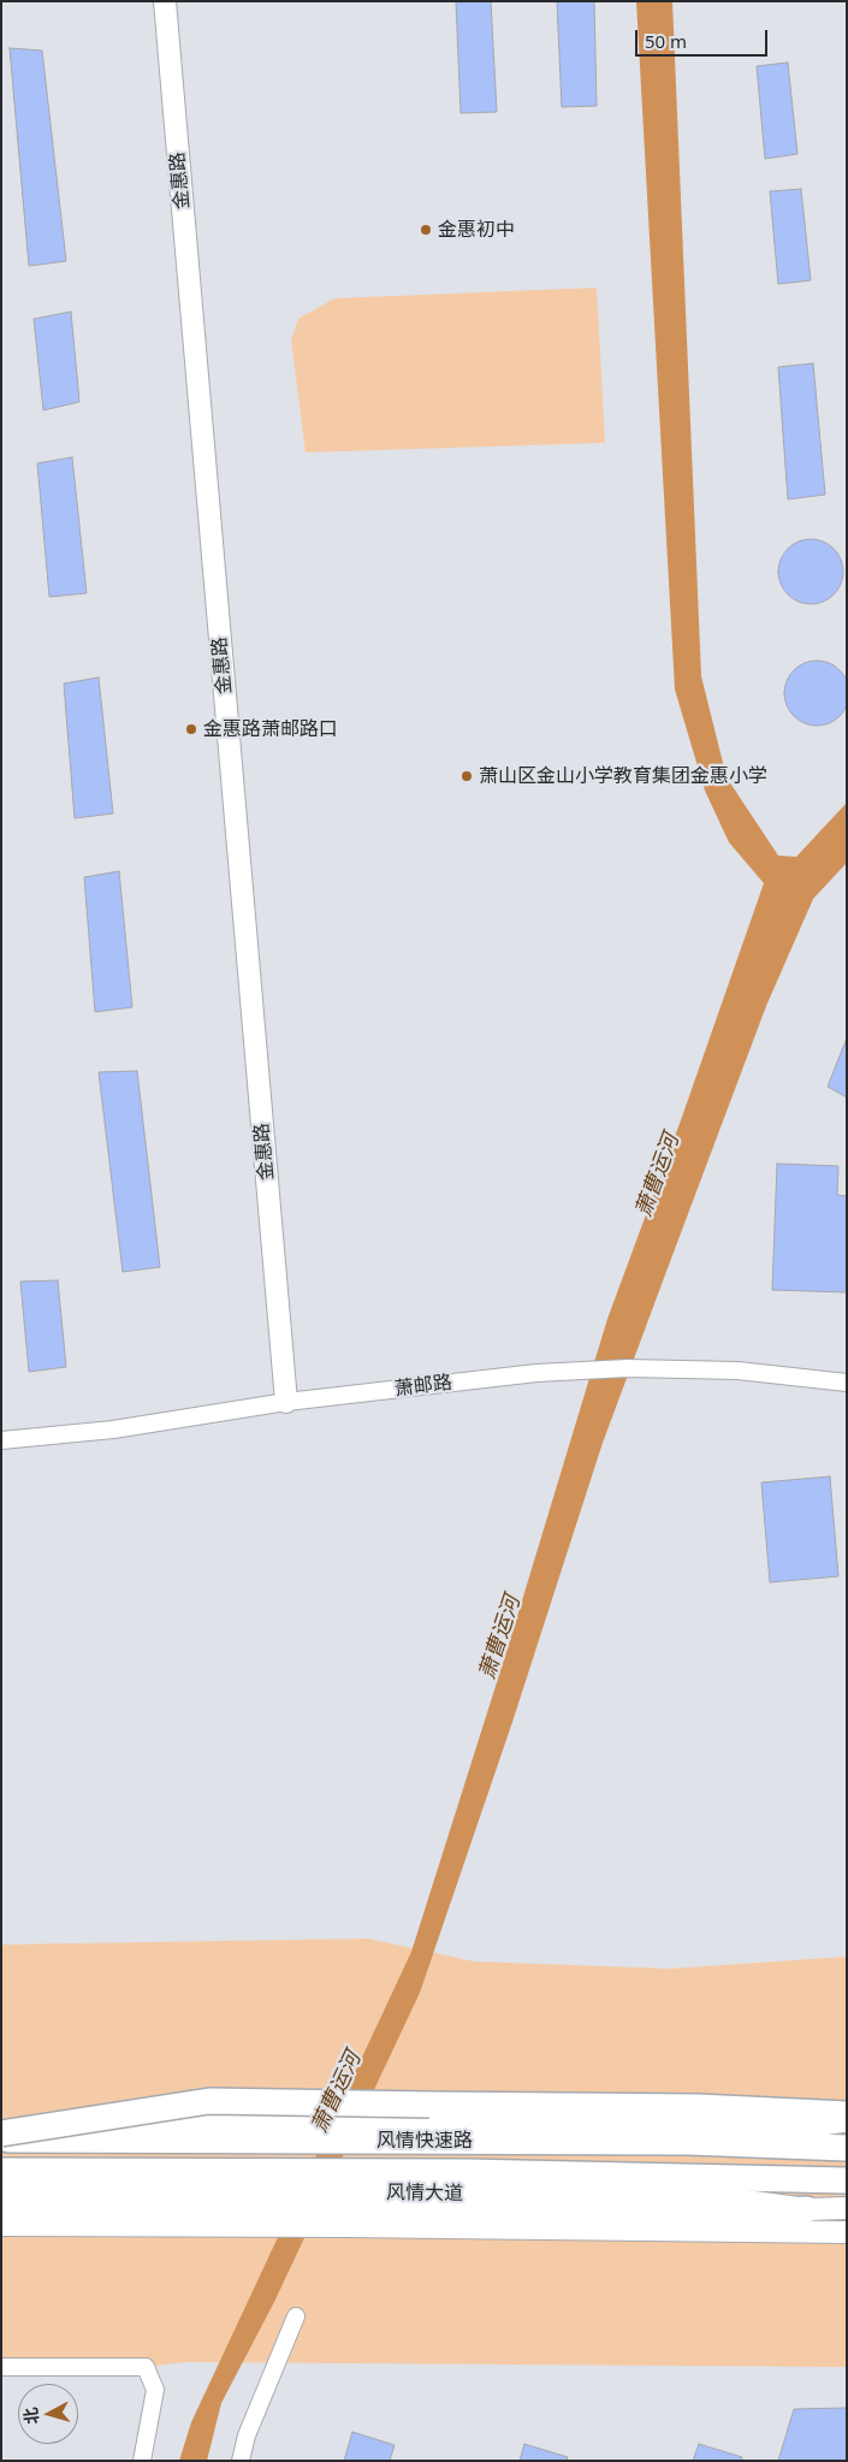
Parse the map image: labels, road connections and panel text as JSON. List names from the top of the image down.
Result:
{
  "streets": {
    "highway": ["风情快速路"],
    "main road": ["金惠路", "风情大道"],
    "street": ["萧邮路"]
  },
  "crossings": [
    ["金惠路", "萧邮路"]
  ],
  "water": ["萧曹运河"],
  "places": ["金惠初中", "金惠路萧邮路口", "萧山区金山小学教育集团金惠小学"],
  "scale_bar": "50 m",
  "north": "left"
}
